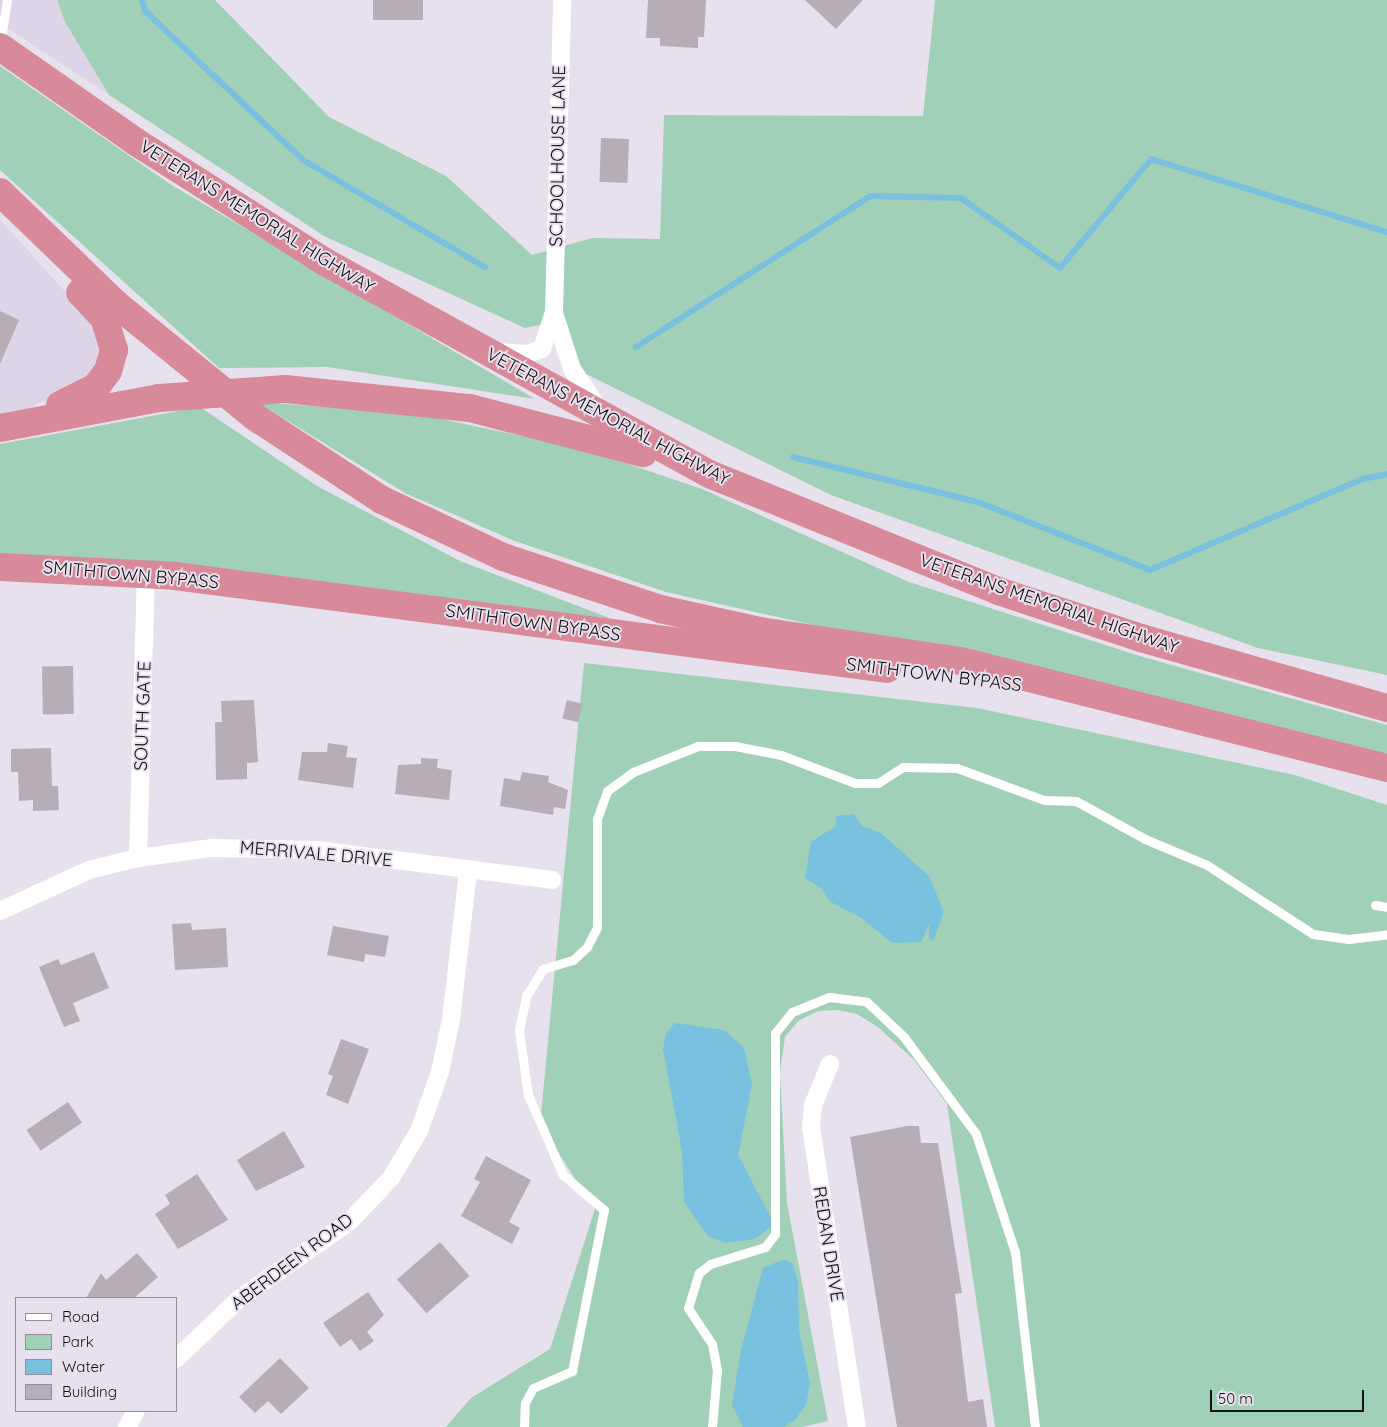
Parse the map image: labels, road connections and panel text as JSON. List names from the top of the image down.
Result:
{
  "streets": {
    "highway": ["VETERANS MEMORIAL HIGHWAY", "SMITHTOWN BYPASS"],
    "street": [
      "SCHOOLHOUSE LANE",
      "SOUTH GATE",
      "MERRIVALE DRIVE",
      "REDAN DRIVE",
      "ABERDEEN ROAD"
    ]
  },
  "crossings": [
    ["SCHOOLHOUSE LANE", "VETERANS MEMORIAL HIGHWAY"],
    ["SMITHTOWN BYPASS", "SOUTH GATE"],
    ["SOUTH GATE", "MERRIVALE DRIVE"],
    ["MERRIVALE DRIVE", "ABERDEEN ROAD"]
  ],
  "legend": [
    "Road",
    "Park",
    "Water",
    "Building"
  ],
  "scale_bar": "50 m"
}
